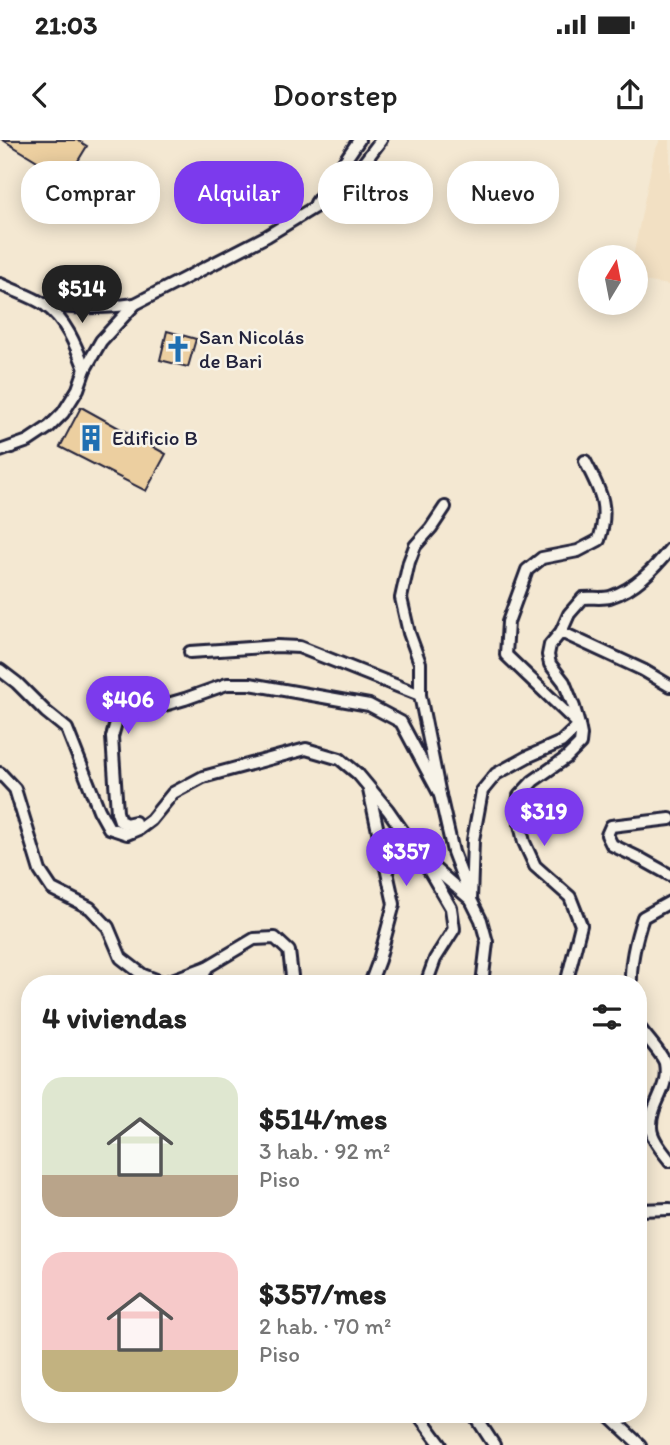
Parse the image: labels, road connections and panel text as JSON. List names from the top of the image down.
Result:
{
  "places": {
    "church": ["San Nicolás de Bari"],
    "building": ["Edificio B"]
  },
  "north": "top",
  "page": {
    "status": "21:03",
    "header": "Doorstep",
    "chip": [
      "Comprar",
      "Alquilar",
      "Filtros",
      "Nuevo"
    ],
    "price": [
      "$514",
      "$406",
      "$319",
      "$357"
    ],
    "heading": "4 viviendas",
    "list": [
      {
        "name": "$514/mes",
        "note": "3 hab. · 92 m² · Piso"
      },
      {
        "name": "$357/mes",
        "note": "2 hab. · 70 m² · Piso"
      }
    ]
  }
}
